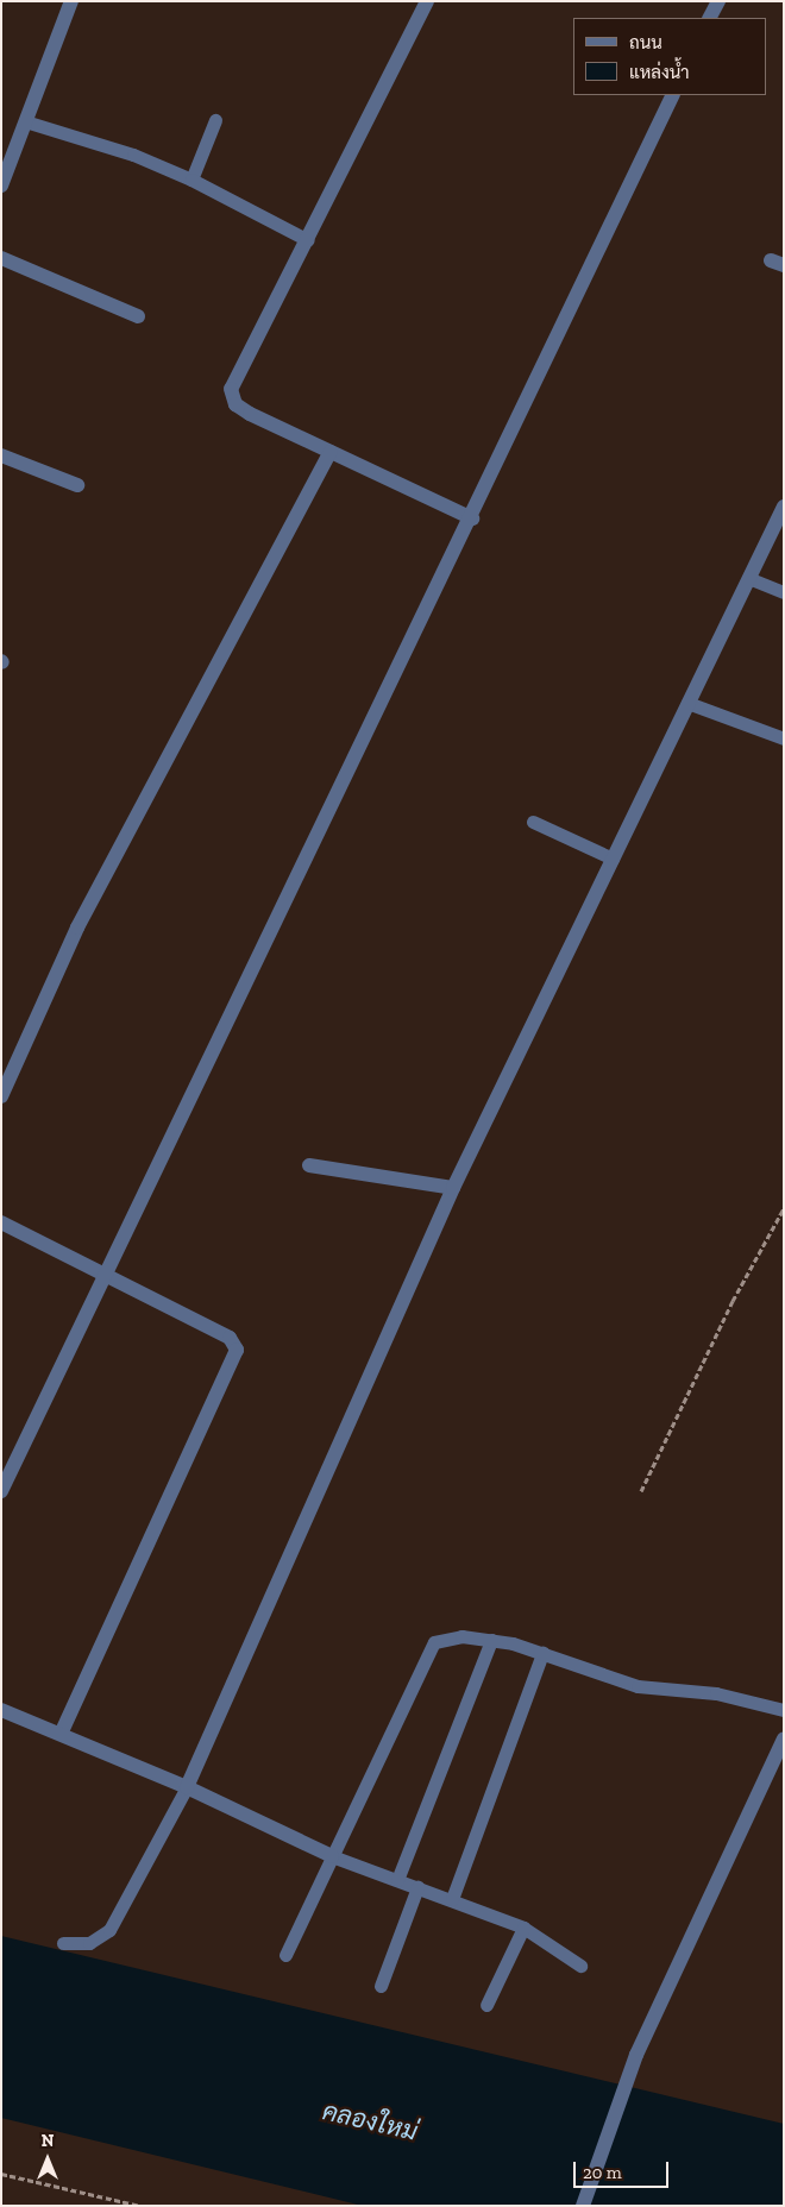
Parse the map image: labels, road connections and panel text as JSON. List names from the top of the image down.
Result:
{
  "water": ["คลองใหม่"],
  "legend": ["ถนน", "แหล่งน้ำ"],
  "scale_bar": "20 m",
  "north": "top"
}
